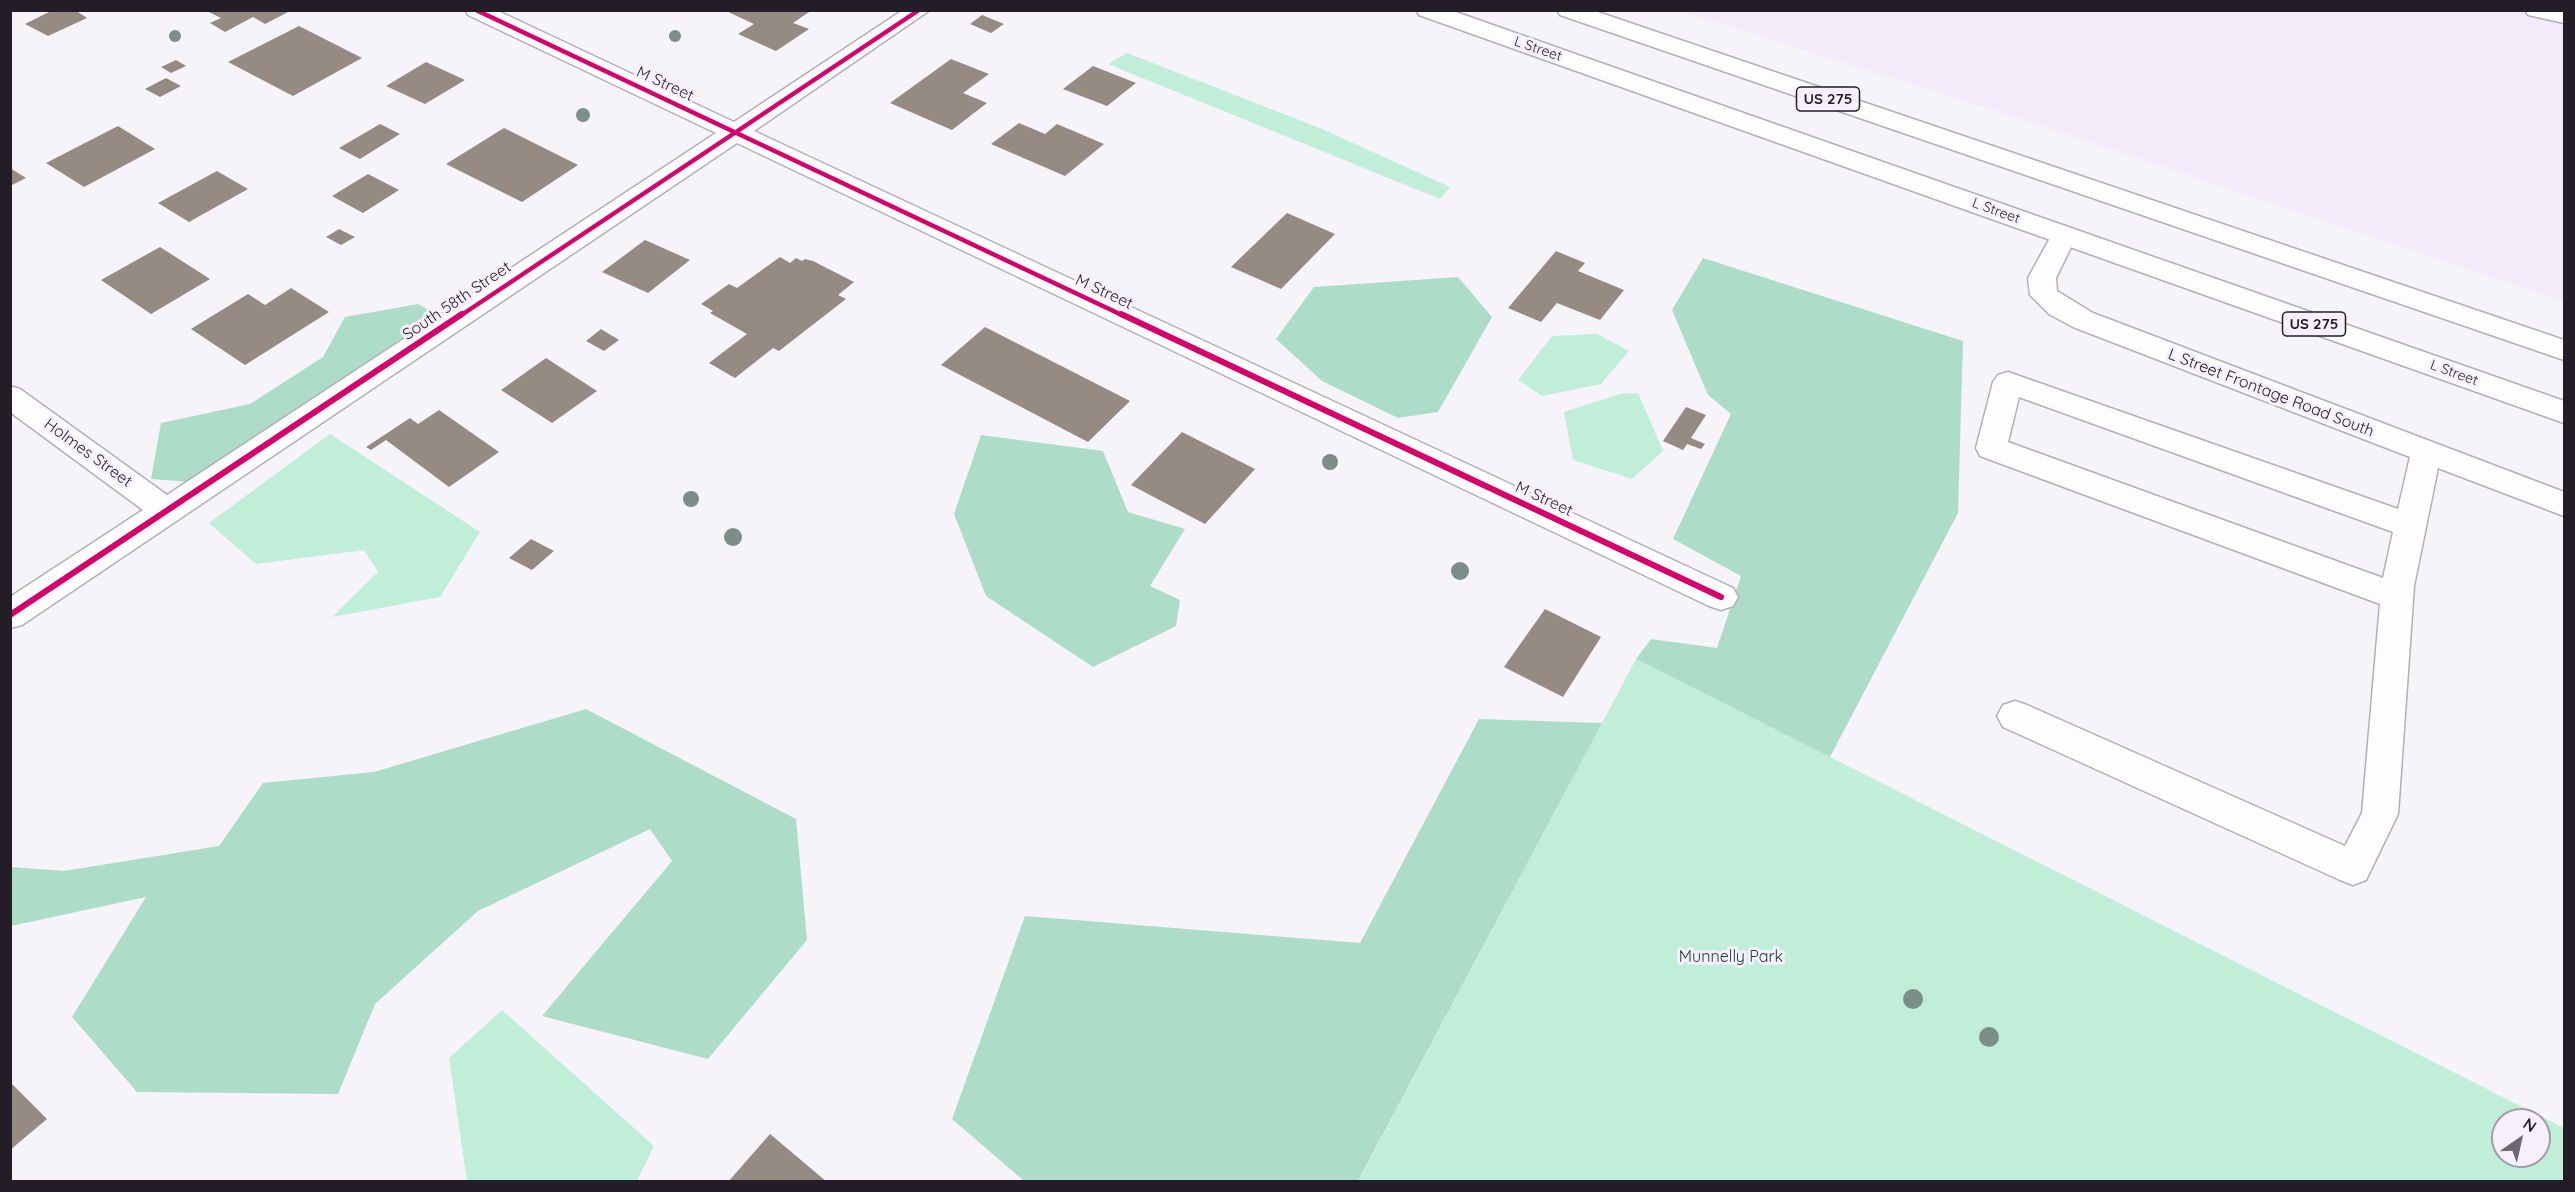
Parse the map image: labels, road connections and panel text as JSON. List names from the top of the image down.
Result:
{
  "streets": {
    "street": [
      "L Street",
      "M Street",
      "US 275",
      "South 58th Street",
      "L Street Frontage Road South",
      "Holmes Street"
    ]
  },
  "crossings": [
    ["L Street", "L Street Frontage Road South"],
    ["M Street", "South 58th Street"],
    ["South 58th Street", "Holmes Street"]
  ],
  "parks": ["Munnelly Park"],
  "north": "top right"
}
